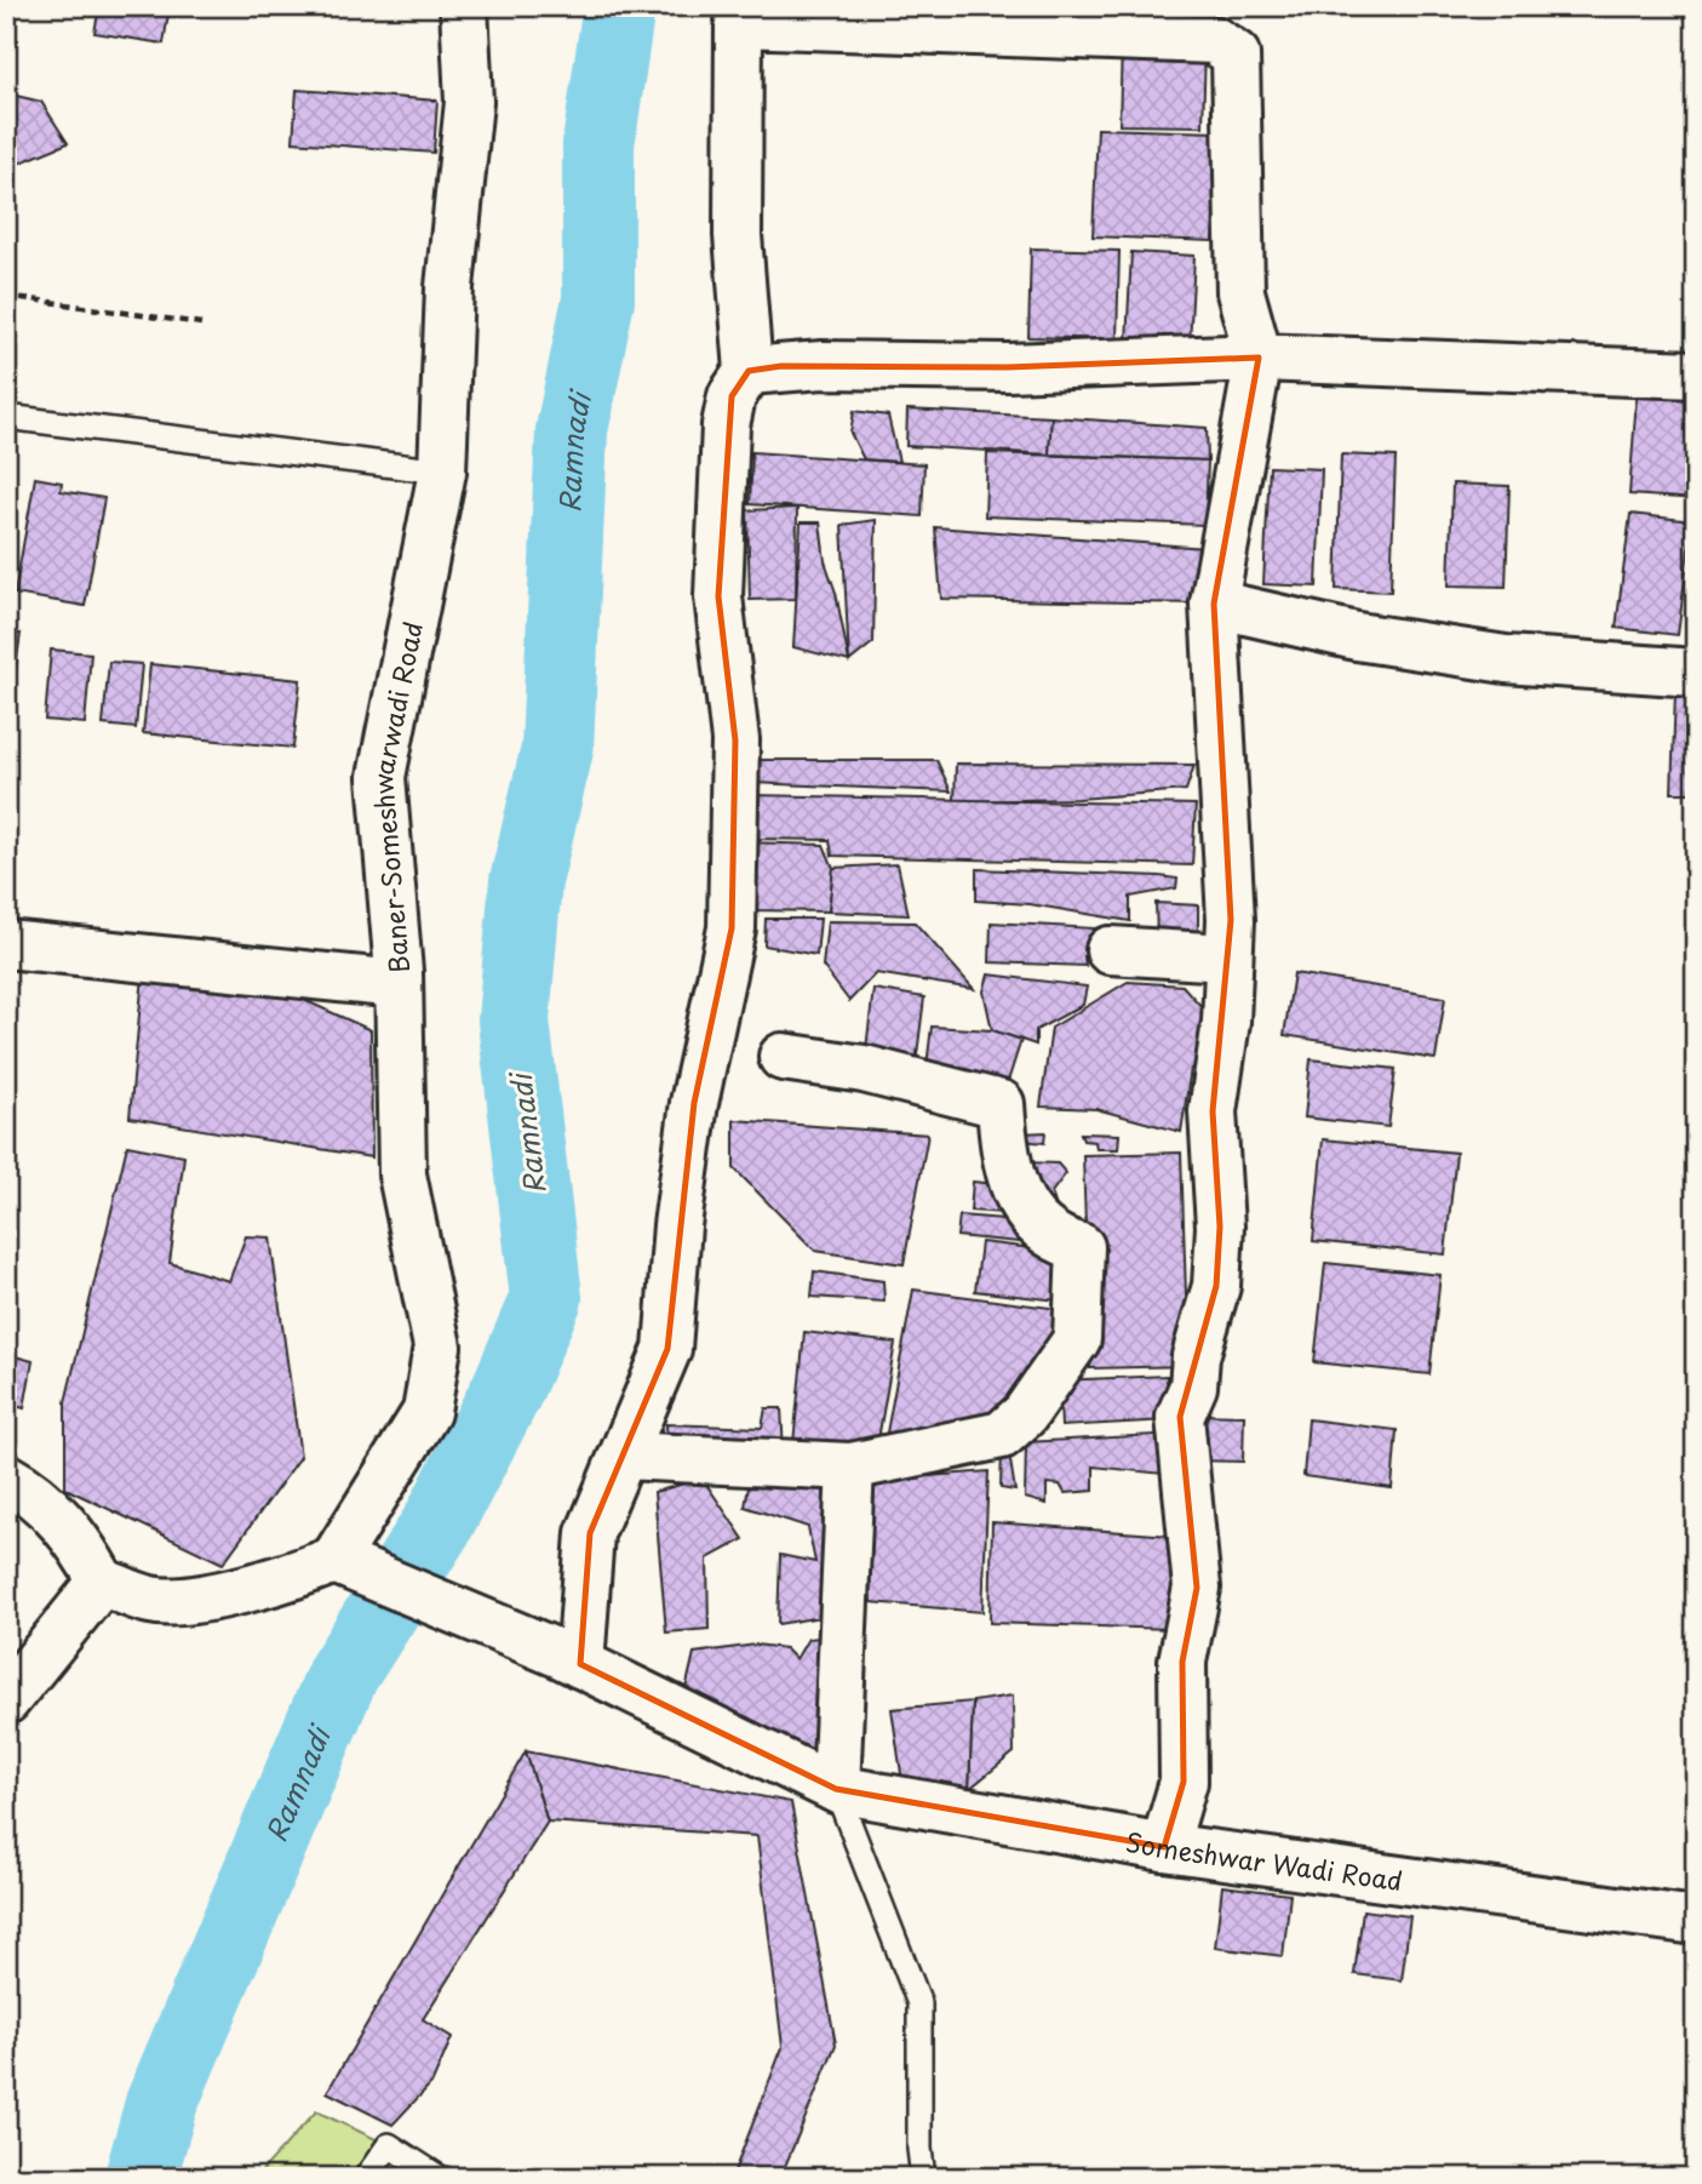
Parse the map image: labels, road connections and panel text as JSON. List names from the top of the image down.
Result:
{
  "streets": {
    "street": ["Baner-Someshwarwadi Road", "Someshwar Wadi Road"]
  },
  "crossings": [
    ["Baner-Someshwarwadi Road", "Someshwar Wadi Road"]
  ],
  "water": ["Ramnadi"]
}
